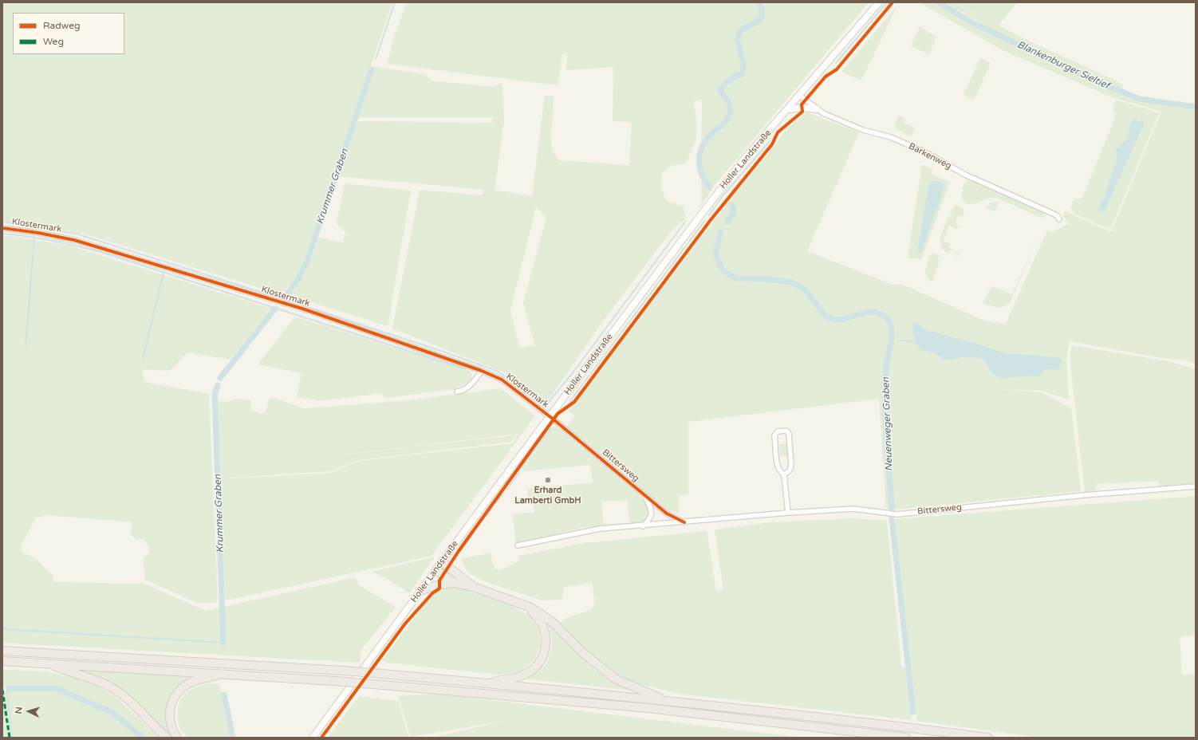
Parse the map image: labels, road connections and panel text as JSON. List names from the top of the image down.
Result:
{
  "streets": {
    "main road": ["Holler Landstraße"],
    "street": ["Barkenweg", "Klostermark", "Bittersweg"]
  },
  "crossings": [
    ["Barkenweg", "Holler Landstraße"],
    ["Holler Landstraße", "Klostermark"],
    ["Holler Landstraße", "Bittersweg"],
    ["Klostermark", "Bittersweg"]
  ],
  "water": ["Blankenburger Sieltief", "Krummer Graben", "Neuenweger Graben"],
  "places": ["Erhard Lamberti GmbH"],
  "legend": ["Radweg", "Weg"],
  "north": "left"
}
